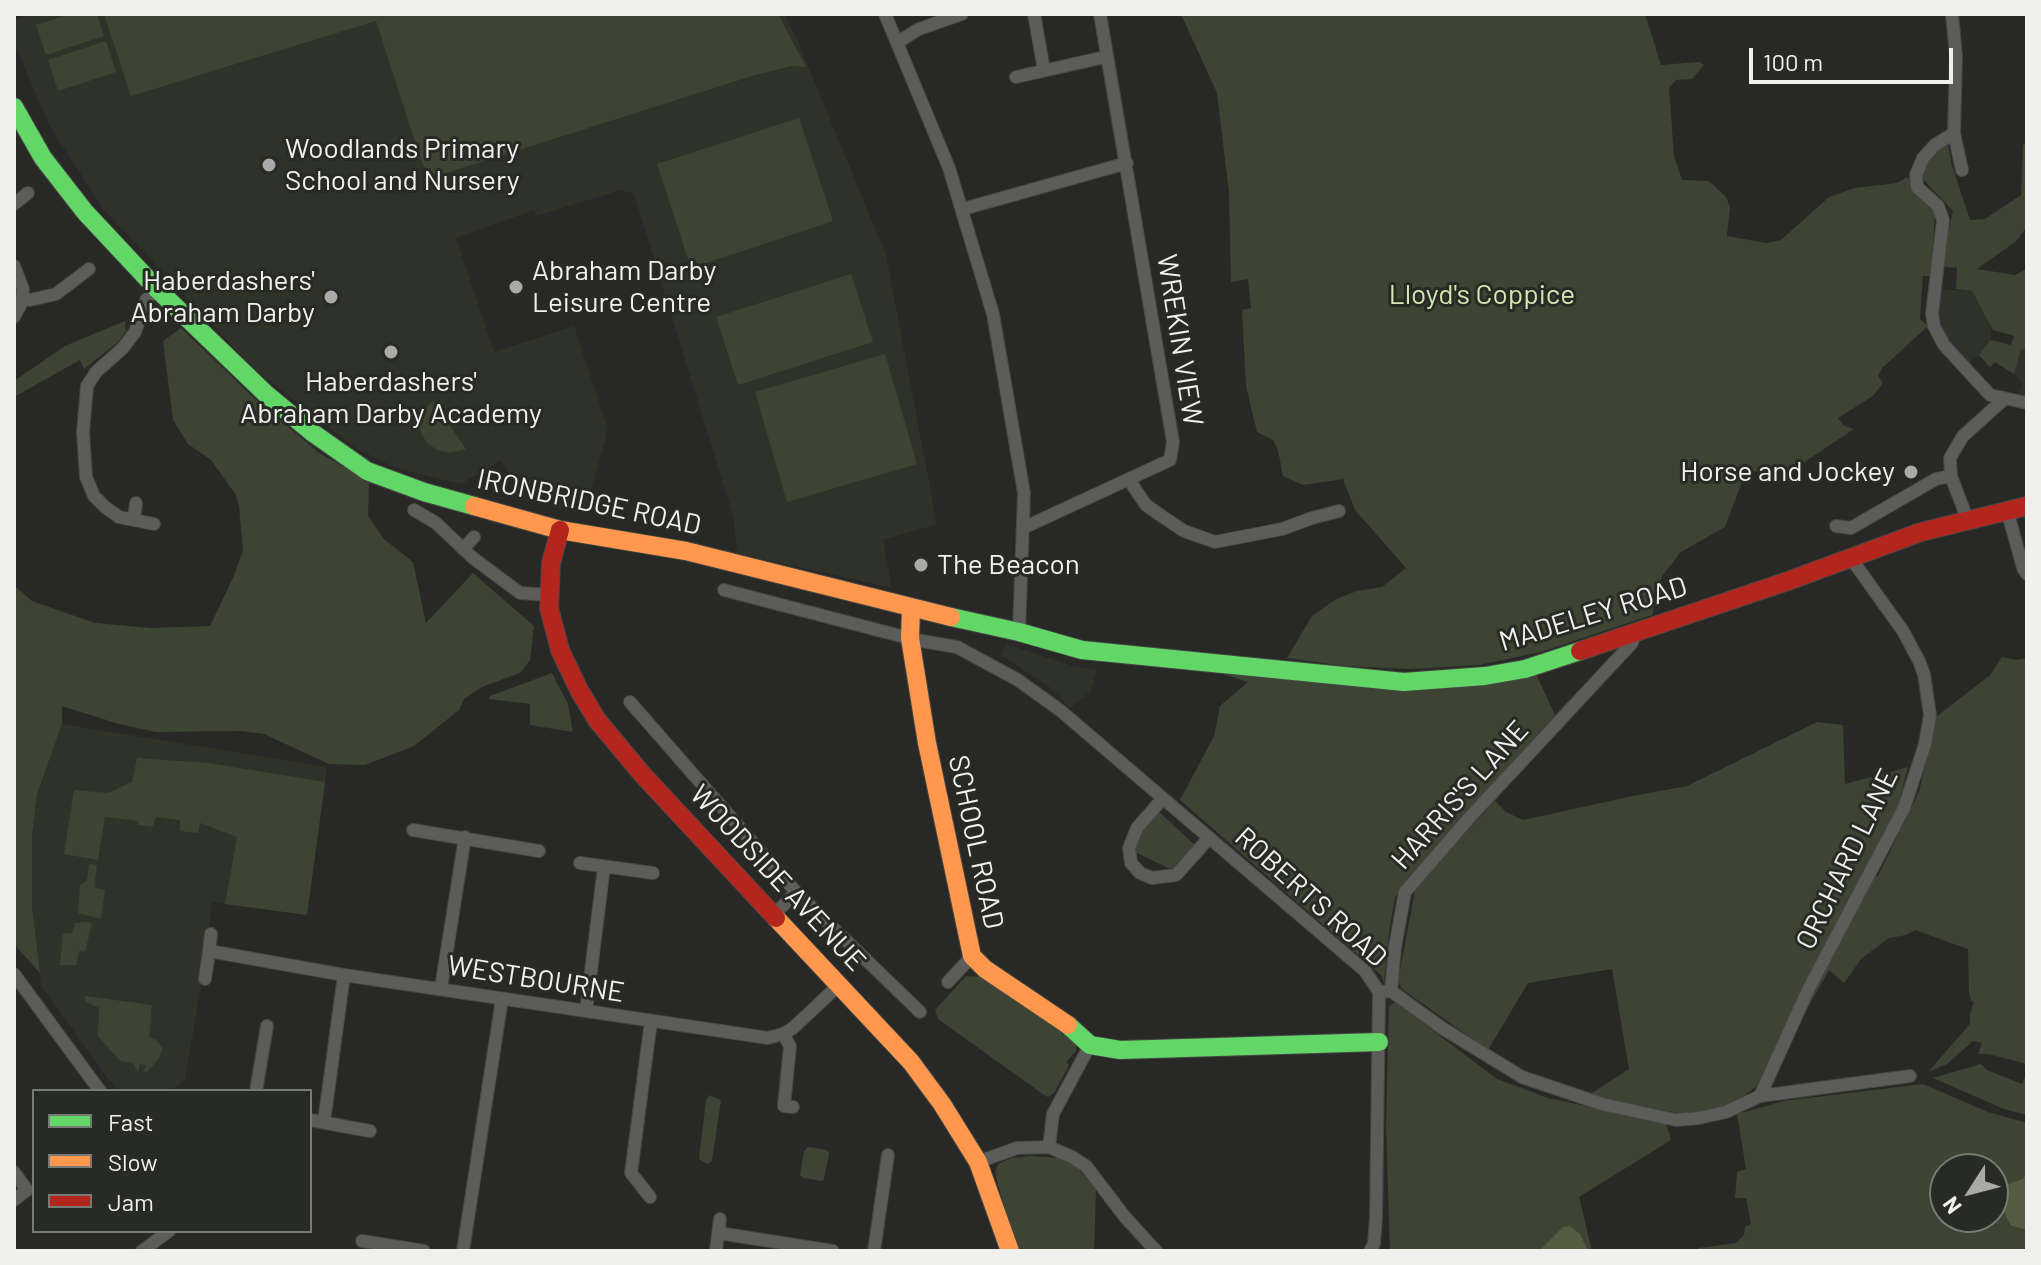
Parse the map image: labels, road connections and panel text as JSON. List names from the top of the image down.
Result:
{
  "streets": {
    "main road": [
      "IRONBRIDGE ROAD",
      "MADELEY ROAD",
      "SCHOOL ROAD",
      "WOODSIDE AVENUE"
    ],
    "street": [
      "WREKIN VIEW",
      "HARRIS'S LANE",
      "ORCHARD LANE",
      "ROBERTS ROAD",
      "WESTBOURNE"
    ]
  },
  "crossings": [
    ["IRONBRIDGE ROAD", "MADELEY ROAD"],
    ["IRONBRIDGE ROAD", "SCHOOL ROAD"],
    ["IRONBRIDGE ROAD", "WOODSIDE AVENUE"],
    ["MADELEY ROAD", "HARRIS'S LANE"],
    ["MADELEY ROAD", "ORCHARD LANE"],
    ["HARRIS'S LANE", "ROBERTS ROAD"],
    ["SCHOOL ROAD", "ROBERTS ROAD"]
  ],
  "parks": ["Lloyd's Coppice"],
  "places": [
    "Woodlands Primary School and Nursery",
    "Abraham Darby Leisure Centre",
    "Haberdashers' Abraham Darby",
    "Haberdashers' Abraham Darby Academy",
    "Horse and Jockey",
    "The Beacon"
  ],
  "legend": ["Fast", "Slow", "Jam"],
  "scale_bar": "100 m",
  "north": "bottom left"
}
